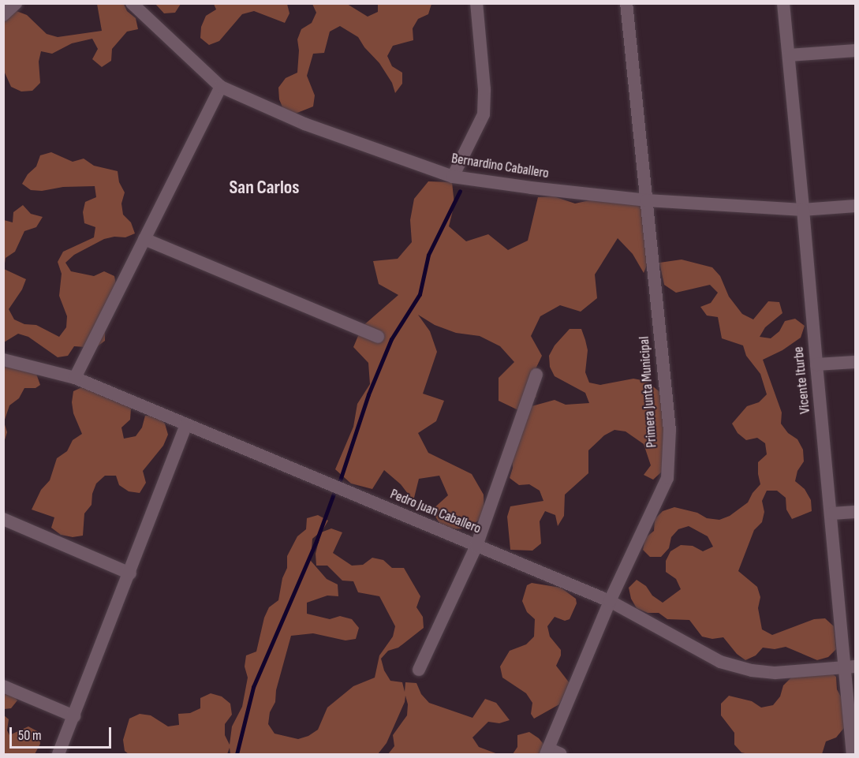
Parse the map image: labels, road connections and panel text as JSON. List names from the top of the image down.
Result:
{
  "streets": {
    "street": [
      "Bernardino Caballero",
      "Vicente Iturbe",
      "Primera Junta Municipal",
      "Pedro Juan Caballero"
    ]
  },
  "crossings": [
    ["Bernardino Caballero", "Vicente Iturbe"],
    ["Bernardino Caballero", "Primera Junta Municipal"],
    ["Vicente Iturbe", "Pedro Juan Caballero"],
    ["Primera Junta Municipal", "Pedro Juan Caballero"]
  ],
  "districts": ["San Carlos"],
  "scale_bar": "50 m"
}
